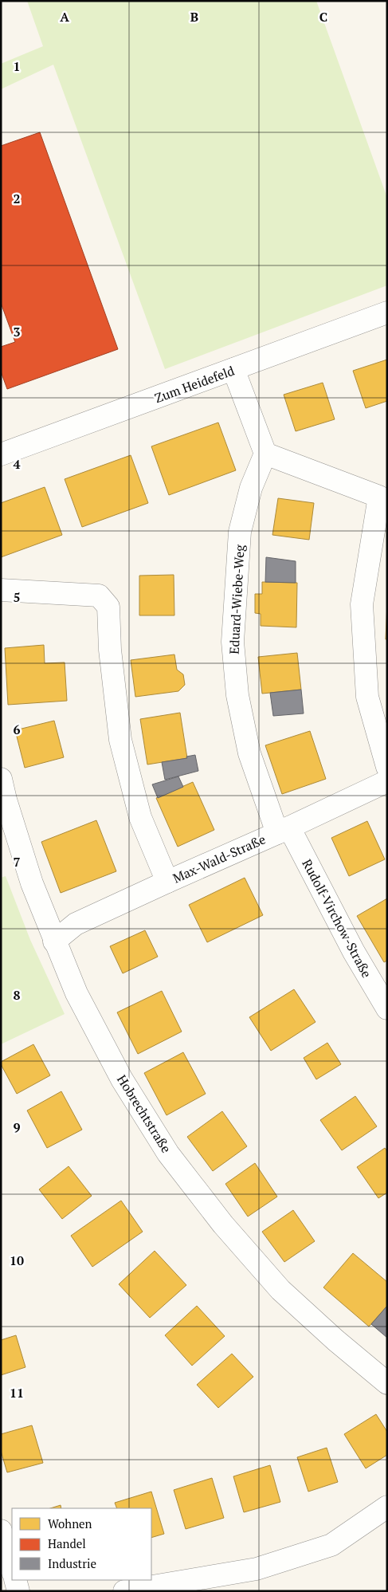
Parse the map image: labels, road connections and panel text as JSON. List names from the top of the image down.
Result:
{
  "streets": {
    "street": [
      "Zum Heidefeld",
      "Eduard-Wiebe-Weg",
      "Max-Wald-Straße",
      "Rudolf-Virchow-Straße",
      "Hobrechtstraße"
    ]
  },
  "crossings": [
    ["Eduard-Wiebe-Weg", "Max-Wald-Straße"],
    ["Eduard-Wiebe-Weg", "Rudolf-Virchow-Straße"],
    ["Max-Wald-Straße", "Rudolf-Virchow-Straße"],
    ["Max-Wald-Straße", "Hobrechtstraße"]
  ],
  "legend": ["Wohnen", "Handel", "Industrie"],
  "grid": {
    "columns": ["A", "B", "C"],
    "rows": [
      "1",
      "2",
      "3",
      "4",
      "5",
      "6",
      "7",
      "8",
      "9",
      "10",
      "11"
    ]
  }
}
